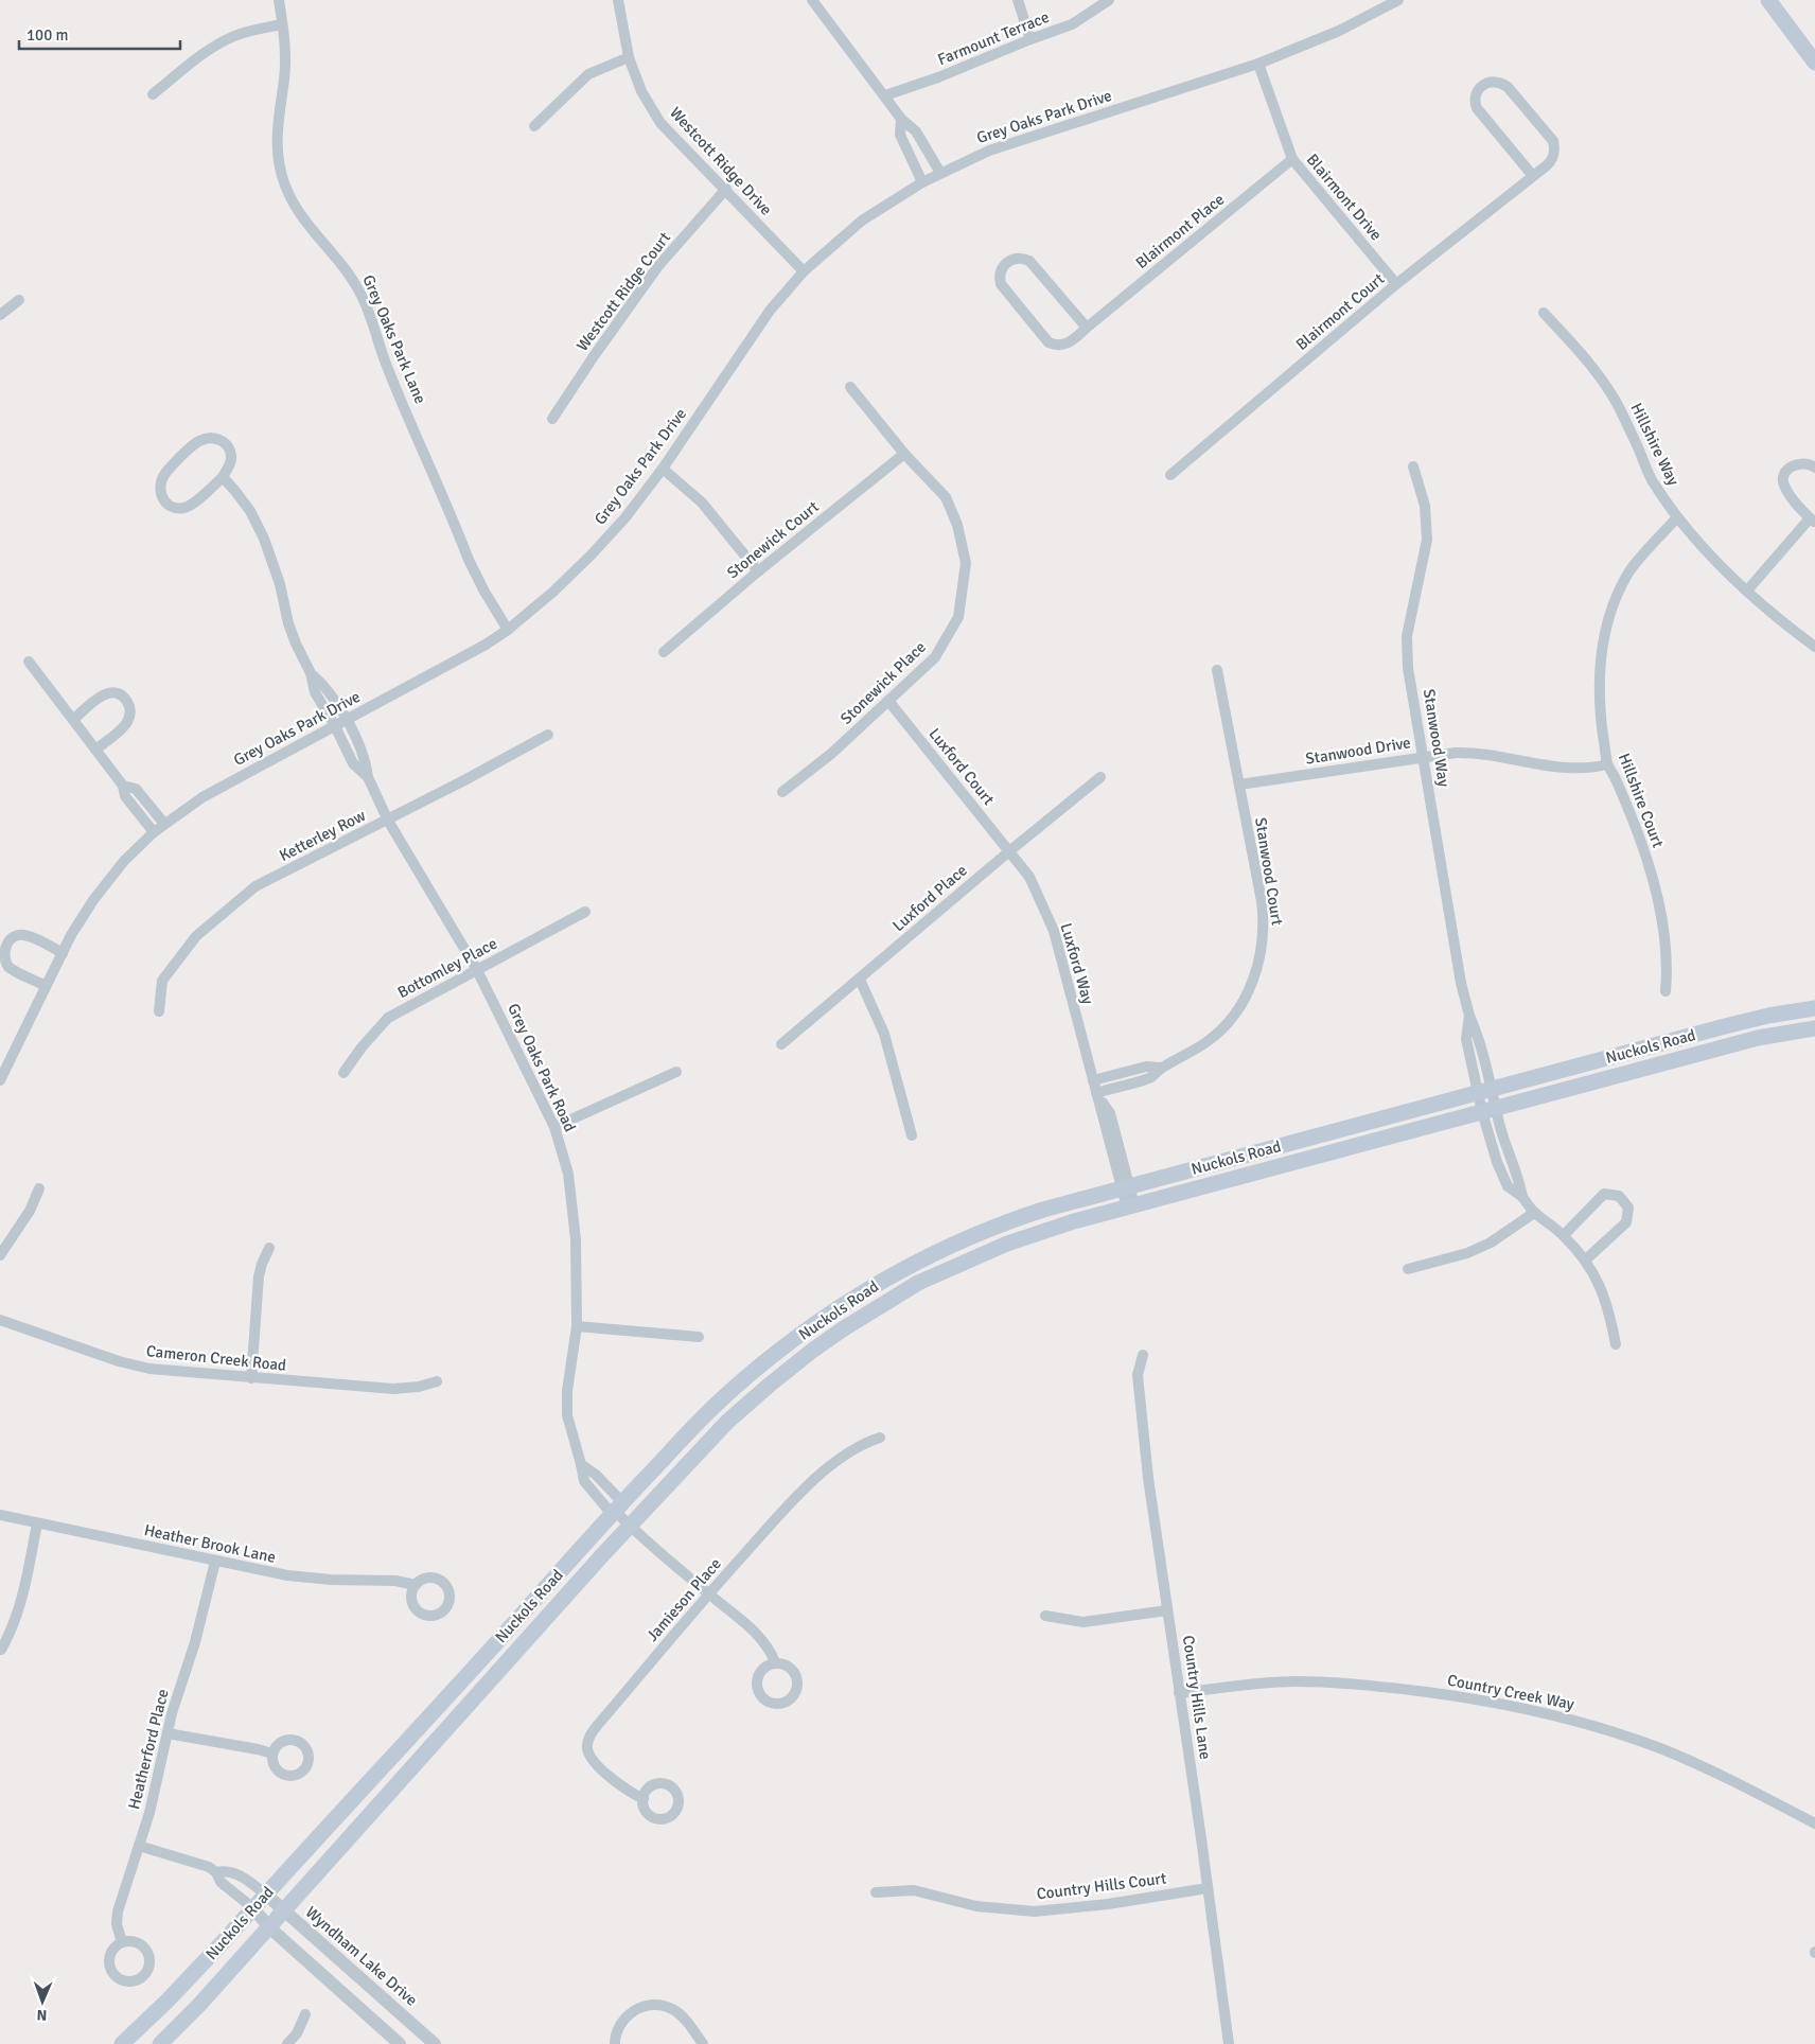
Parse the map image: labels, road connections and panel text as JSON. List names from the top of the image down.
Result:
{
  "streets": {
    "main road": ["Nuckols Road"],
    "street": [
      "Farmount Terrace",
      "Grey Oaks Park Drive",
      "Westcott Ridge Drive",
      "Blairmont Drive",
      "Blairmont Place",
      "Westcott Ridge Court",
      "Blairmont Court",
      "Grey Oaks Park Lane",
      "Hillshire Way",
      "Stonewick Court",
      "Stonewick Place",
      "Stanwood Way",
      "Stanwood Drive",
      "Luxford Court",
      "Hillshire Court",
      "Ketterley Row",
      "Stanwood Court",
      "Luxford Place",
      "Luxford Way",
      "Bottomley Place",
      "Grey Oaks Park Road",
      "Cameron Creek Road",
      "Heather Brook Lane",
      "Jamieson Place",
      "Country Creek Way",
      "Country Hills Lane",
      "Heatherford Place",
      "Country Hills Court",
      "Wyndham Lake Drive"
    ]
  },
  "crossings": [
    ["Grey Oaks Park Drive", "Westcott Ridge Drive"],
    ["Grey Oaks Park Drive", "Blairmont Drive"],
    ["Grey Oaks Park Drive", "Grey Oaks Park Lane"],
    ["Grey Oaks Park Drive", "Grey Oaks Park Road"],
    ["Westcott Ridge Drive", "Westcott Ridge Court"],
    ["Blairmont Drive", "Blairmont Place"],
    ["Blairmont Drive", "Blairmont Court"],
    ["Hillshire Way", "Hillshire Court"],
    ["Stonewick Court", "Stonewick Place"],
    ["Stonewick Place", "Luxford Court"],
    ["Stanwood Way", "Stanwood Drive"],
    ["Stanwood Way", "Nuckols Road"],
    ["Stanwood Drive", "Hillshire Court"],
    ["Stanwood Drive", "Stanwood Court"],
    ["Luxford Court", "Luxford Place"],
    ["Luxford Court", "Luxford Way"],
    ["Ketterley Row", "Grey Oaks Park Road"],
    ["Stanwood Court", "Luxford Way"],
    ["Luxford Place", "Luxford Way"],
    ["Luxford Way", "Nuckols Road"],
    ["Bottomley Place", "Grey Oaks Park Road"],
    ["Nuckols Road", "Grey Oaks Park Road"],
    ["Nuckols Road", "Wyndham Lake Drive"],
    ["Heather Brook Lane", "Heatherford Place"],
    ["Country Creek Way", "Country Hills Lane"],
    ["Country Hills Lane", "Country Hills Court"]
  ],
  "scale_bar": "100 m",
  "north": "bottom"
}
